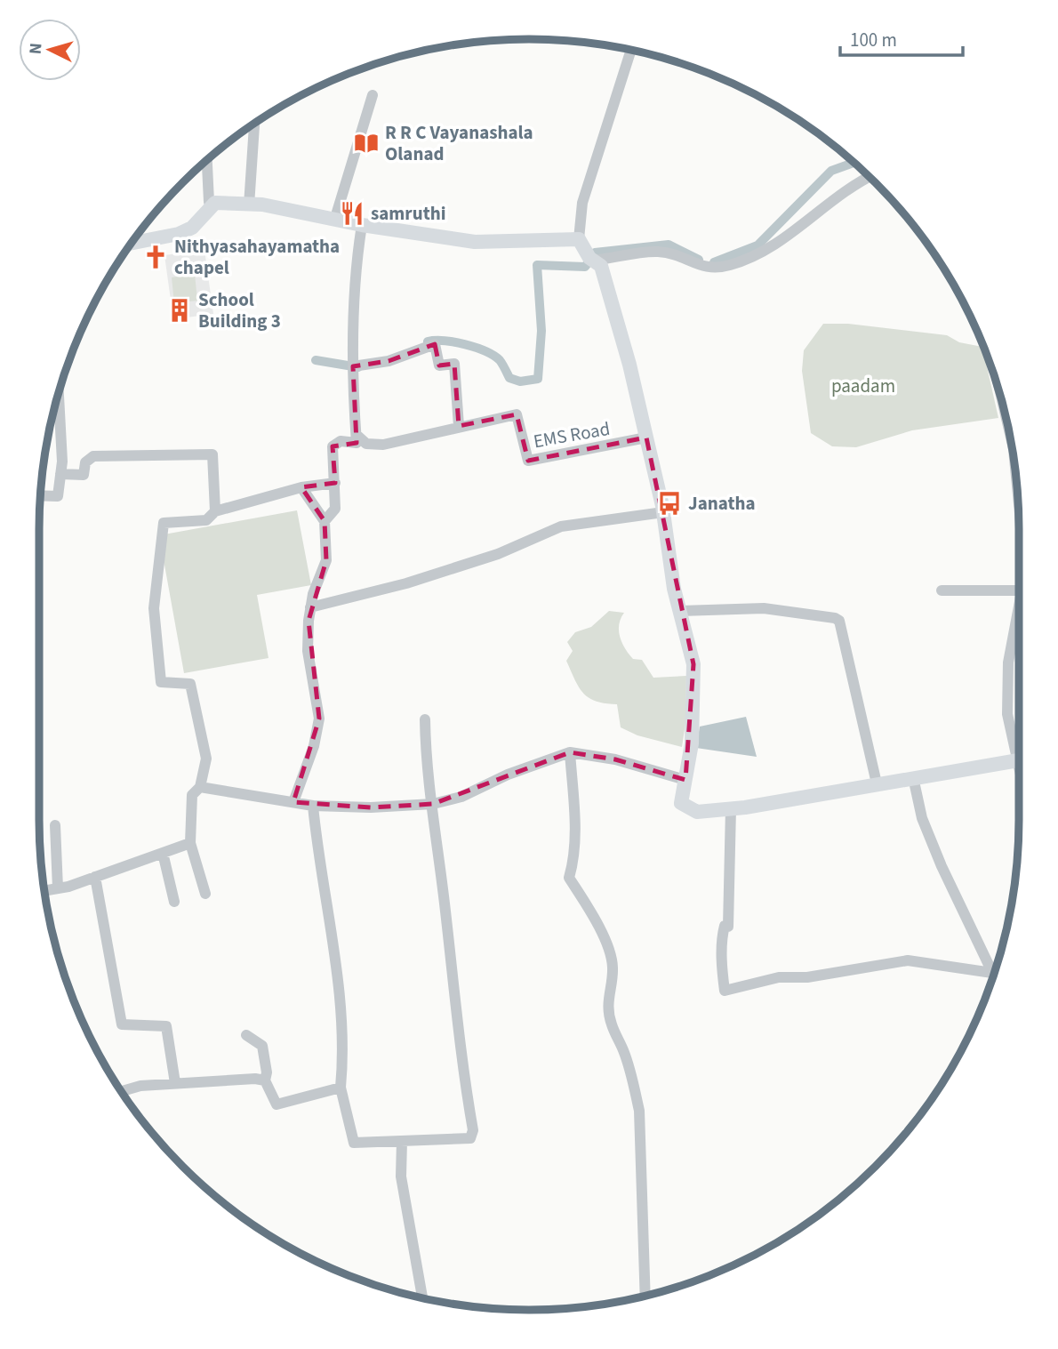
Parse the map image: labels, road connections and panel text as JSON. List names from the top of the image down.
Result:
{
  "streets": {
    "street": ["EMS Road"]
  },
  "parks": ["paadam"],
  "places": {
    "library": ["R R C Vayanashala Olanad"],
    "restaurant": ["samruthi"],
    "church": ["Nithyasahayamatha chapel"],
    "building": ["School Building 3"],
    "bus stop": ["Janatha"]
  },
  "scale_bar": "100 m",
  "north": "left"
}
